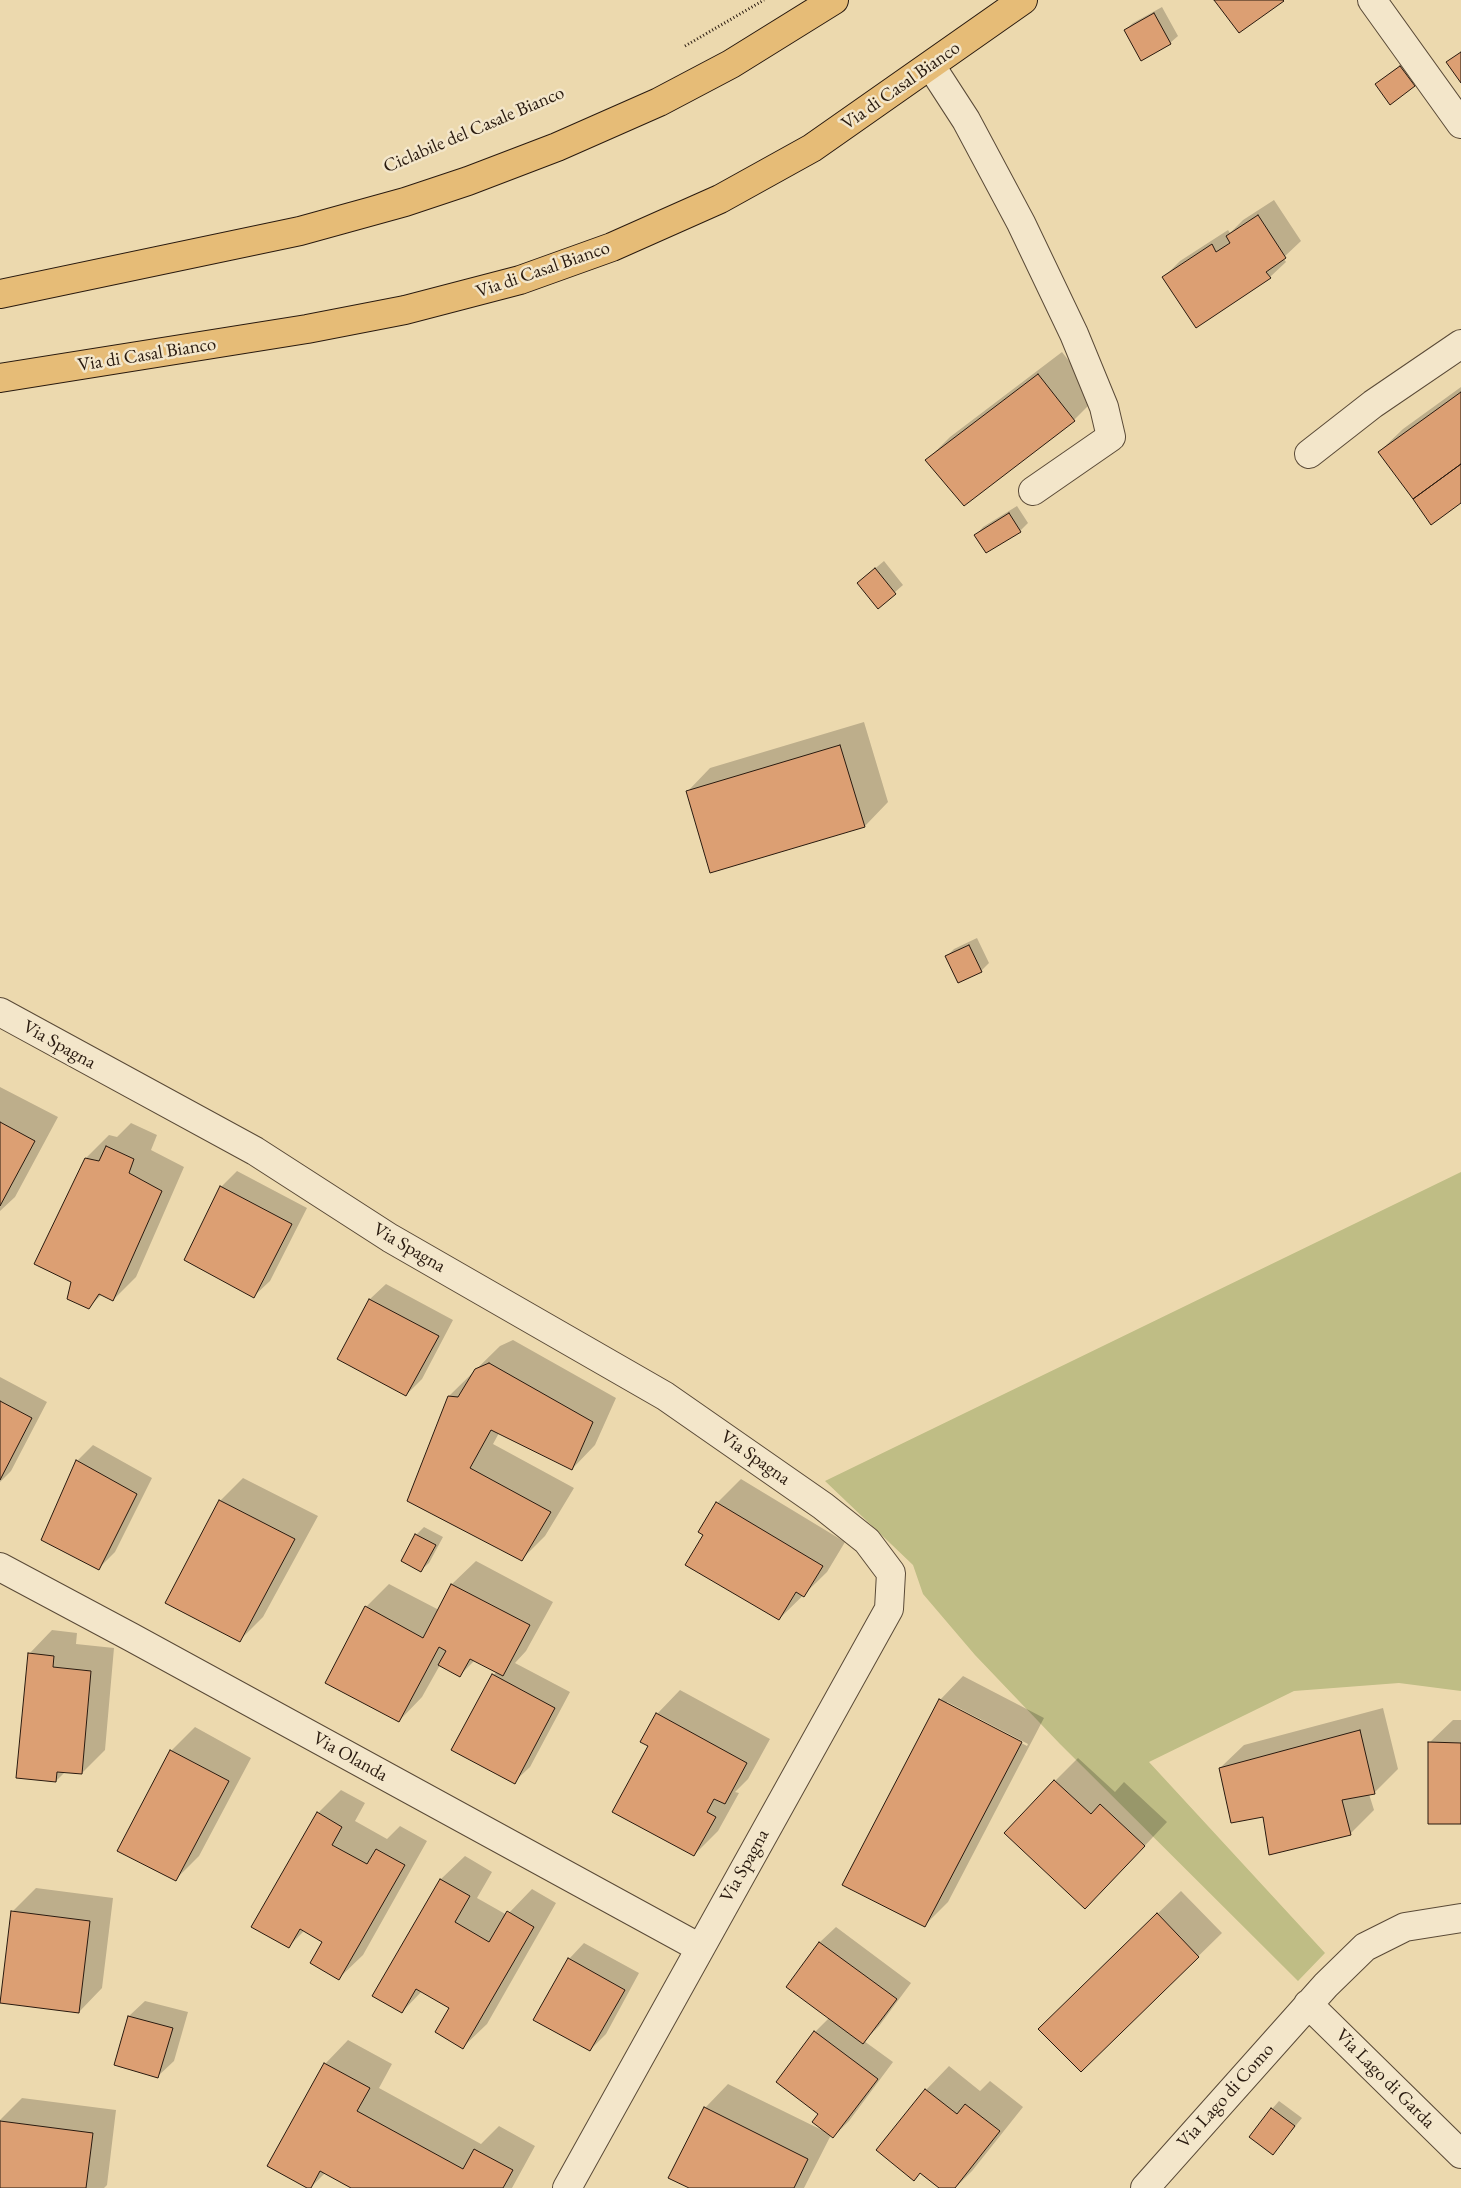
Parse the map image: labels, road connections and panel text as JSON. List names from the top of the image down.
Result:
{
  "streets": {
    "main road": ["Via di Casal Bianco"],
    "street": [
      "Via Spagna",
      "Via Olanda",
      "Via Lago di Garda",
      "Via Lago di Como"
    ]
  },
  "crossings": [
    ["Via Spagna", "Via Olanda"],
    ["Via Lago di Garda", "Via Lago di Como"]
  ]
}
